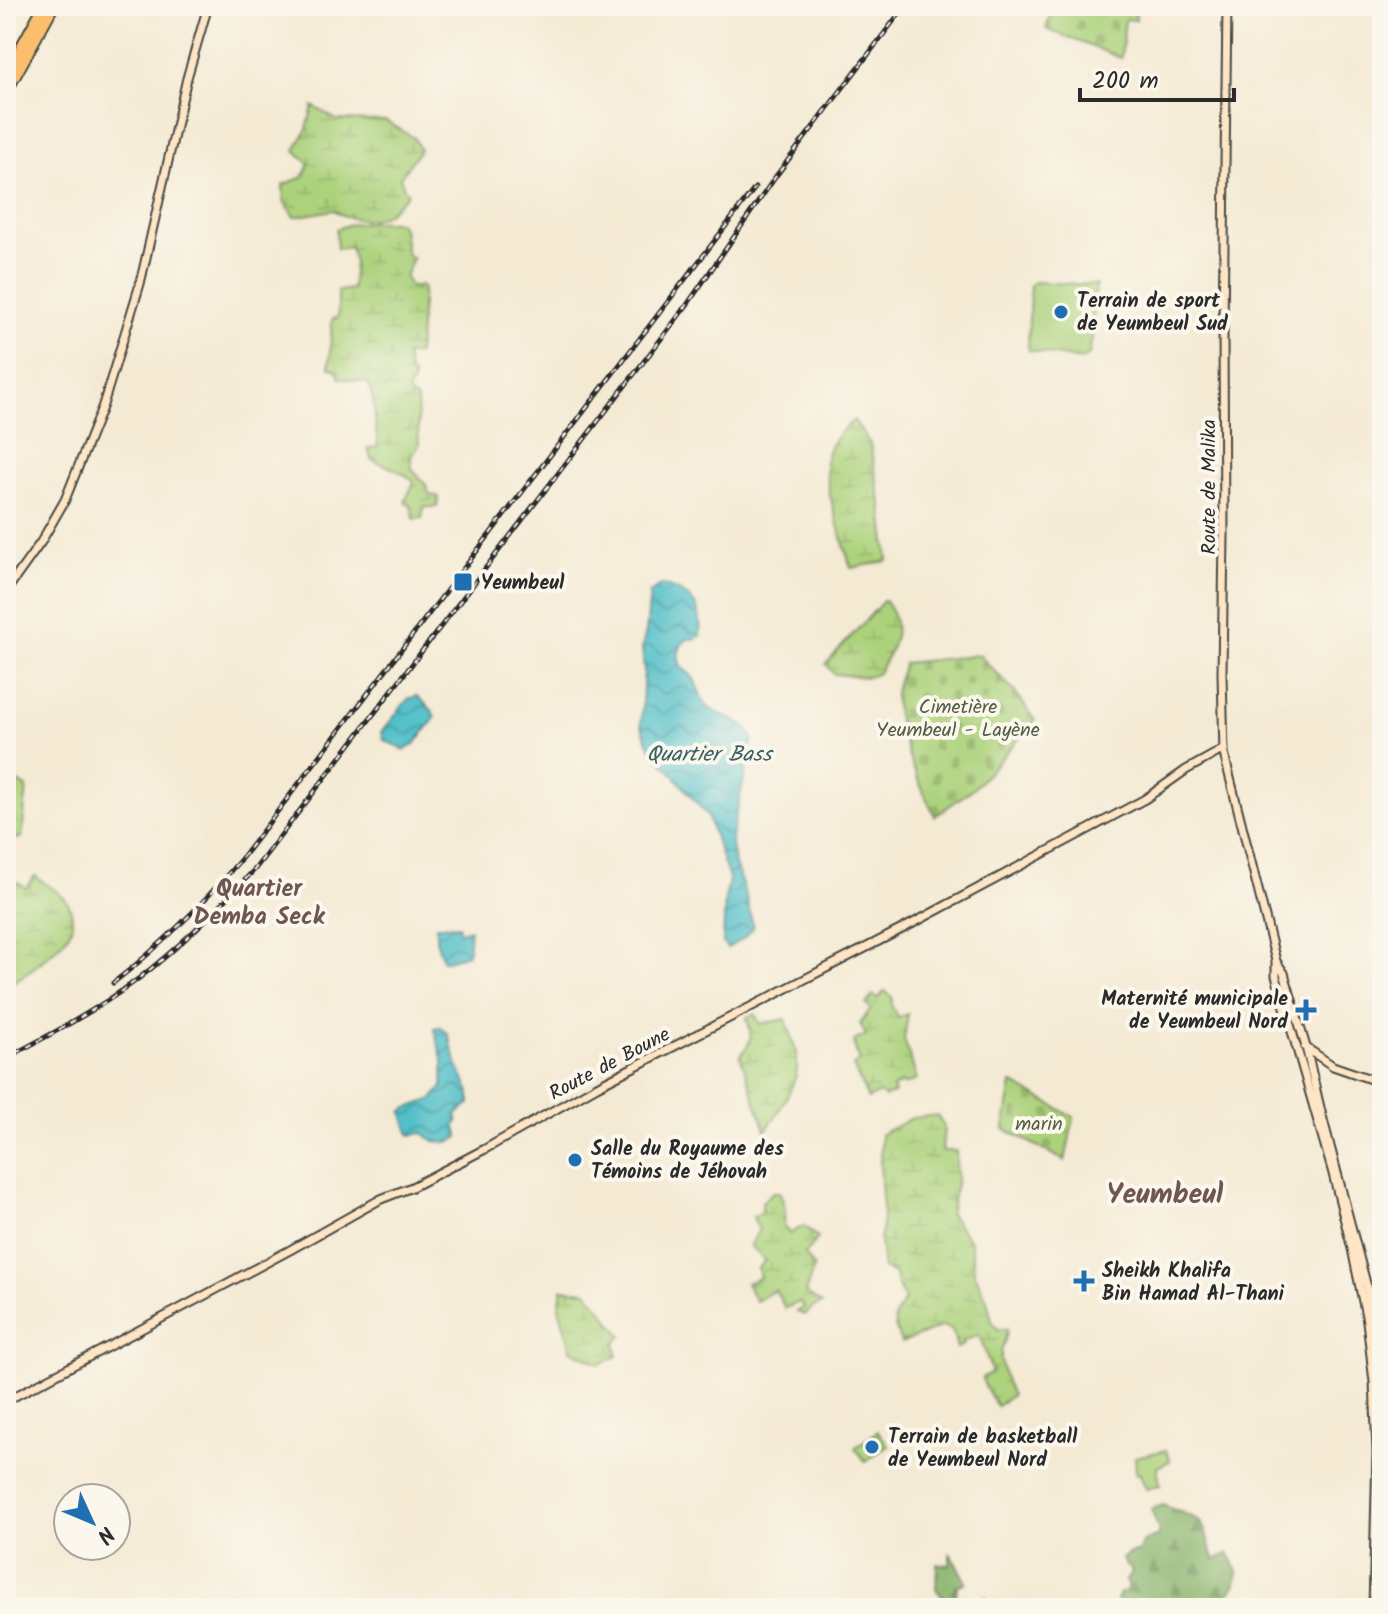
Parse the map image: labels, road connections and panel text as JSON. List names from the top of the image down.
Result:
{
  "streets": {
    "main road": ["Route de Malika", "Route de Boune"]
  },
  "crossings": [
    ["Route de Malika", "Route de Boune"]
  ],
  "districts": ["Quartier Demba Seck", "Yeumbeul"],
  "water": ["Quartier Bass"],
  "parks": ["Cimetière Yeumbeul - Layène", "marin"],
  "places": {
    "other": ["Terrain de sport de Yeumbeul Sud", "Salle du Royaume des Témoins de Jéhovah", "Terrain de basketball de Yeumbeul Nord"],
    "transit": ["Yeumbeul"],
    "health": ["Maternité municipale de Yeumbeul Nord", "Sheikh Khalifa Bin Hamad Al-Thani"]
  },
  "scale_bar": "200 m",
  "north": "bottom right"
}
